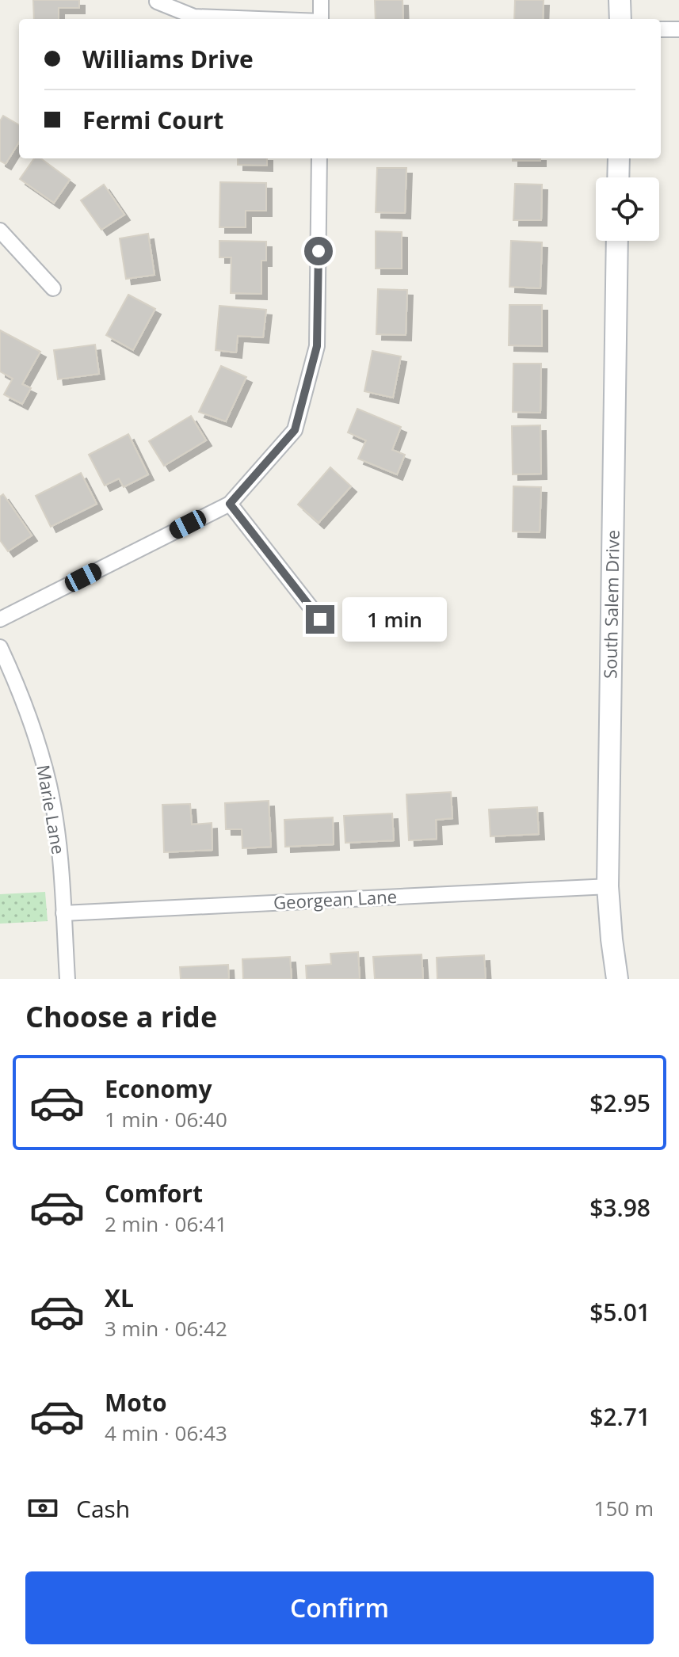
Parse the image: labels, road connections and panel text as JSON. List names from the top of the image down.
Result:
{
  "streets": {
    "street": ["South Salem Drive", "Marie Lane", "Georgean Lane"]
  },
  "crossings": [
    ["South Salem Drive", "Georgean Lane"],
    ["Marie Lane", "Georgean Lane"]
  ],
  "page": {
    "banner": ["Williams Drive", "Fermi Court"],
    "bubble": "1 min",
    "heading": "Choose a ride",
    "list": [
      {
        "name": "Economy",
        "note": "1 min · 06:40",
        "value": "$2.95"
      },
      {
        "name": "Comfort",
        "note": "2 min · 06:41",
        "value": "$3.98"
      },
      {
        "name": "XL",
        "note": "3 min · 06:42",
        "value": "$5.01"
      },
      {
        "name": "Moto",
        "note": "4 min · 06:43",
        "value": "$2.71"
      }
    ],
    "pay": ["Cash", "150 m"],
    "buttons": "Confirm"
  }
}
